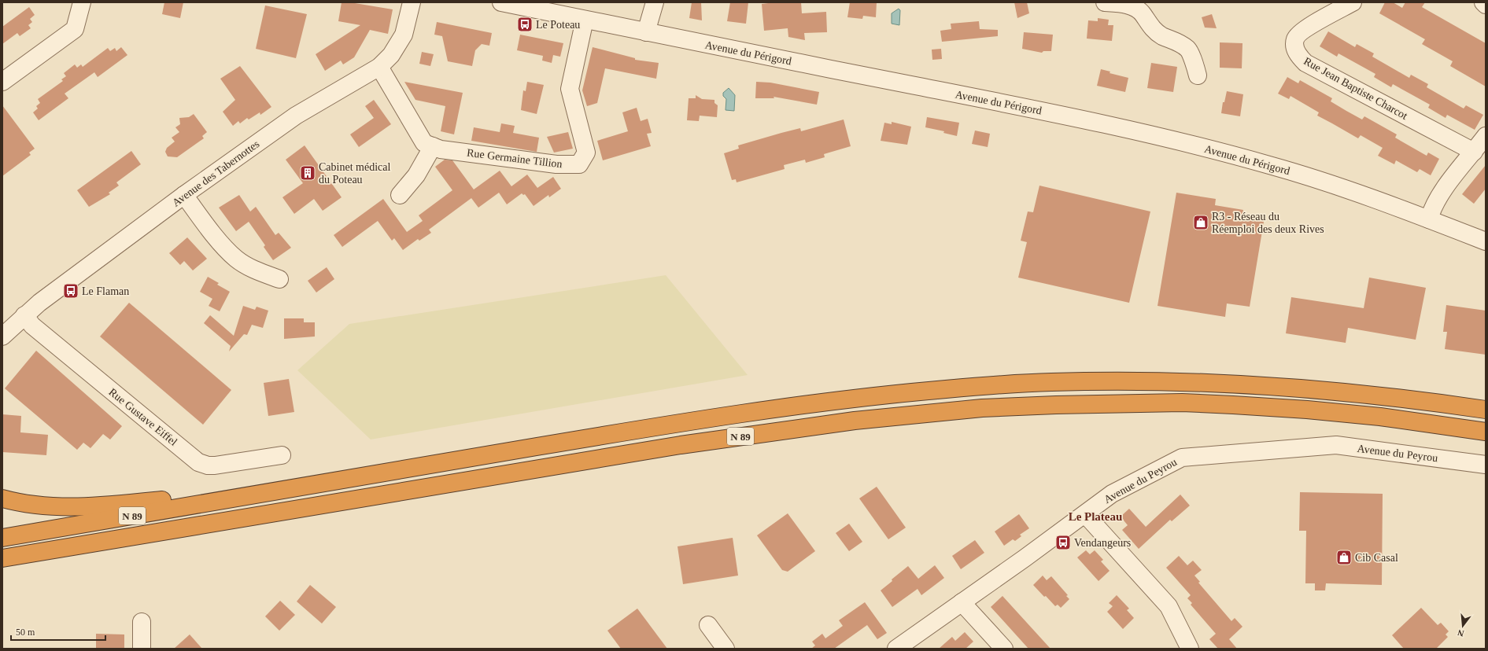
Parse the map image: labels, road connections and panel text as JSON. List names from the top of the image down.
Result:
{
  "streets": {
    "highway": ["N 89"],
    "street": [
      "Avenue du Périgord",
      "Rue Jean Baptiste Charcot",
      "Rue Germaine Tillion",
      "Avenue des Tabernottes",
      "Rue Gustave Eiffel",
      "Avenue du Peyrou"
    ]
  },
  "crossings": [
    ["Avenue du Périgord", "Rue Germaine Tillion"],
    ["Rue Germaine Tillion", "Avenue des Tabernottes"],
    ["Avenue des Tabernottes", "Rue Gustave Eiffel"]
  ],
  "districts": ["Le Plateau"],
  "places": {
    "bus stop": ["Le Poteau", "Le Flaman", "Vendangeurs"],
    "building": ["Cabinet médical du Poteau"],
    "shop": ["R3 - Réseau du Réemploi des deux Rives", "Cib Casal"]
  },
  "scale_bar": "50 m",
  "north": "bottom"
}
